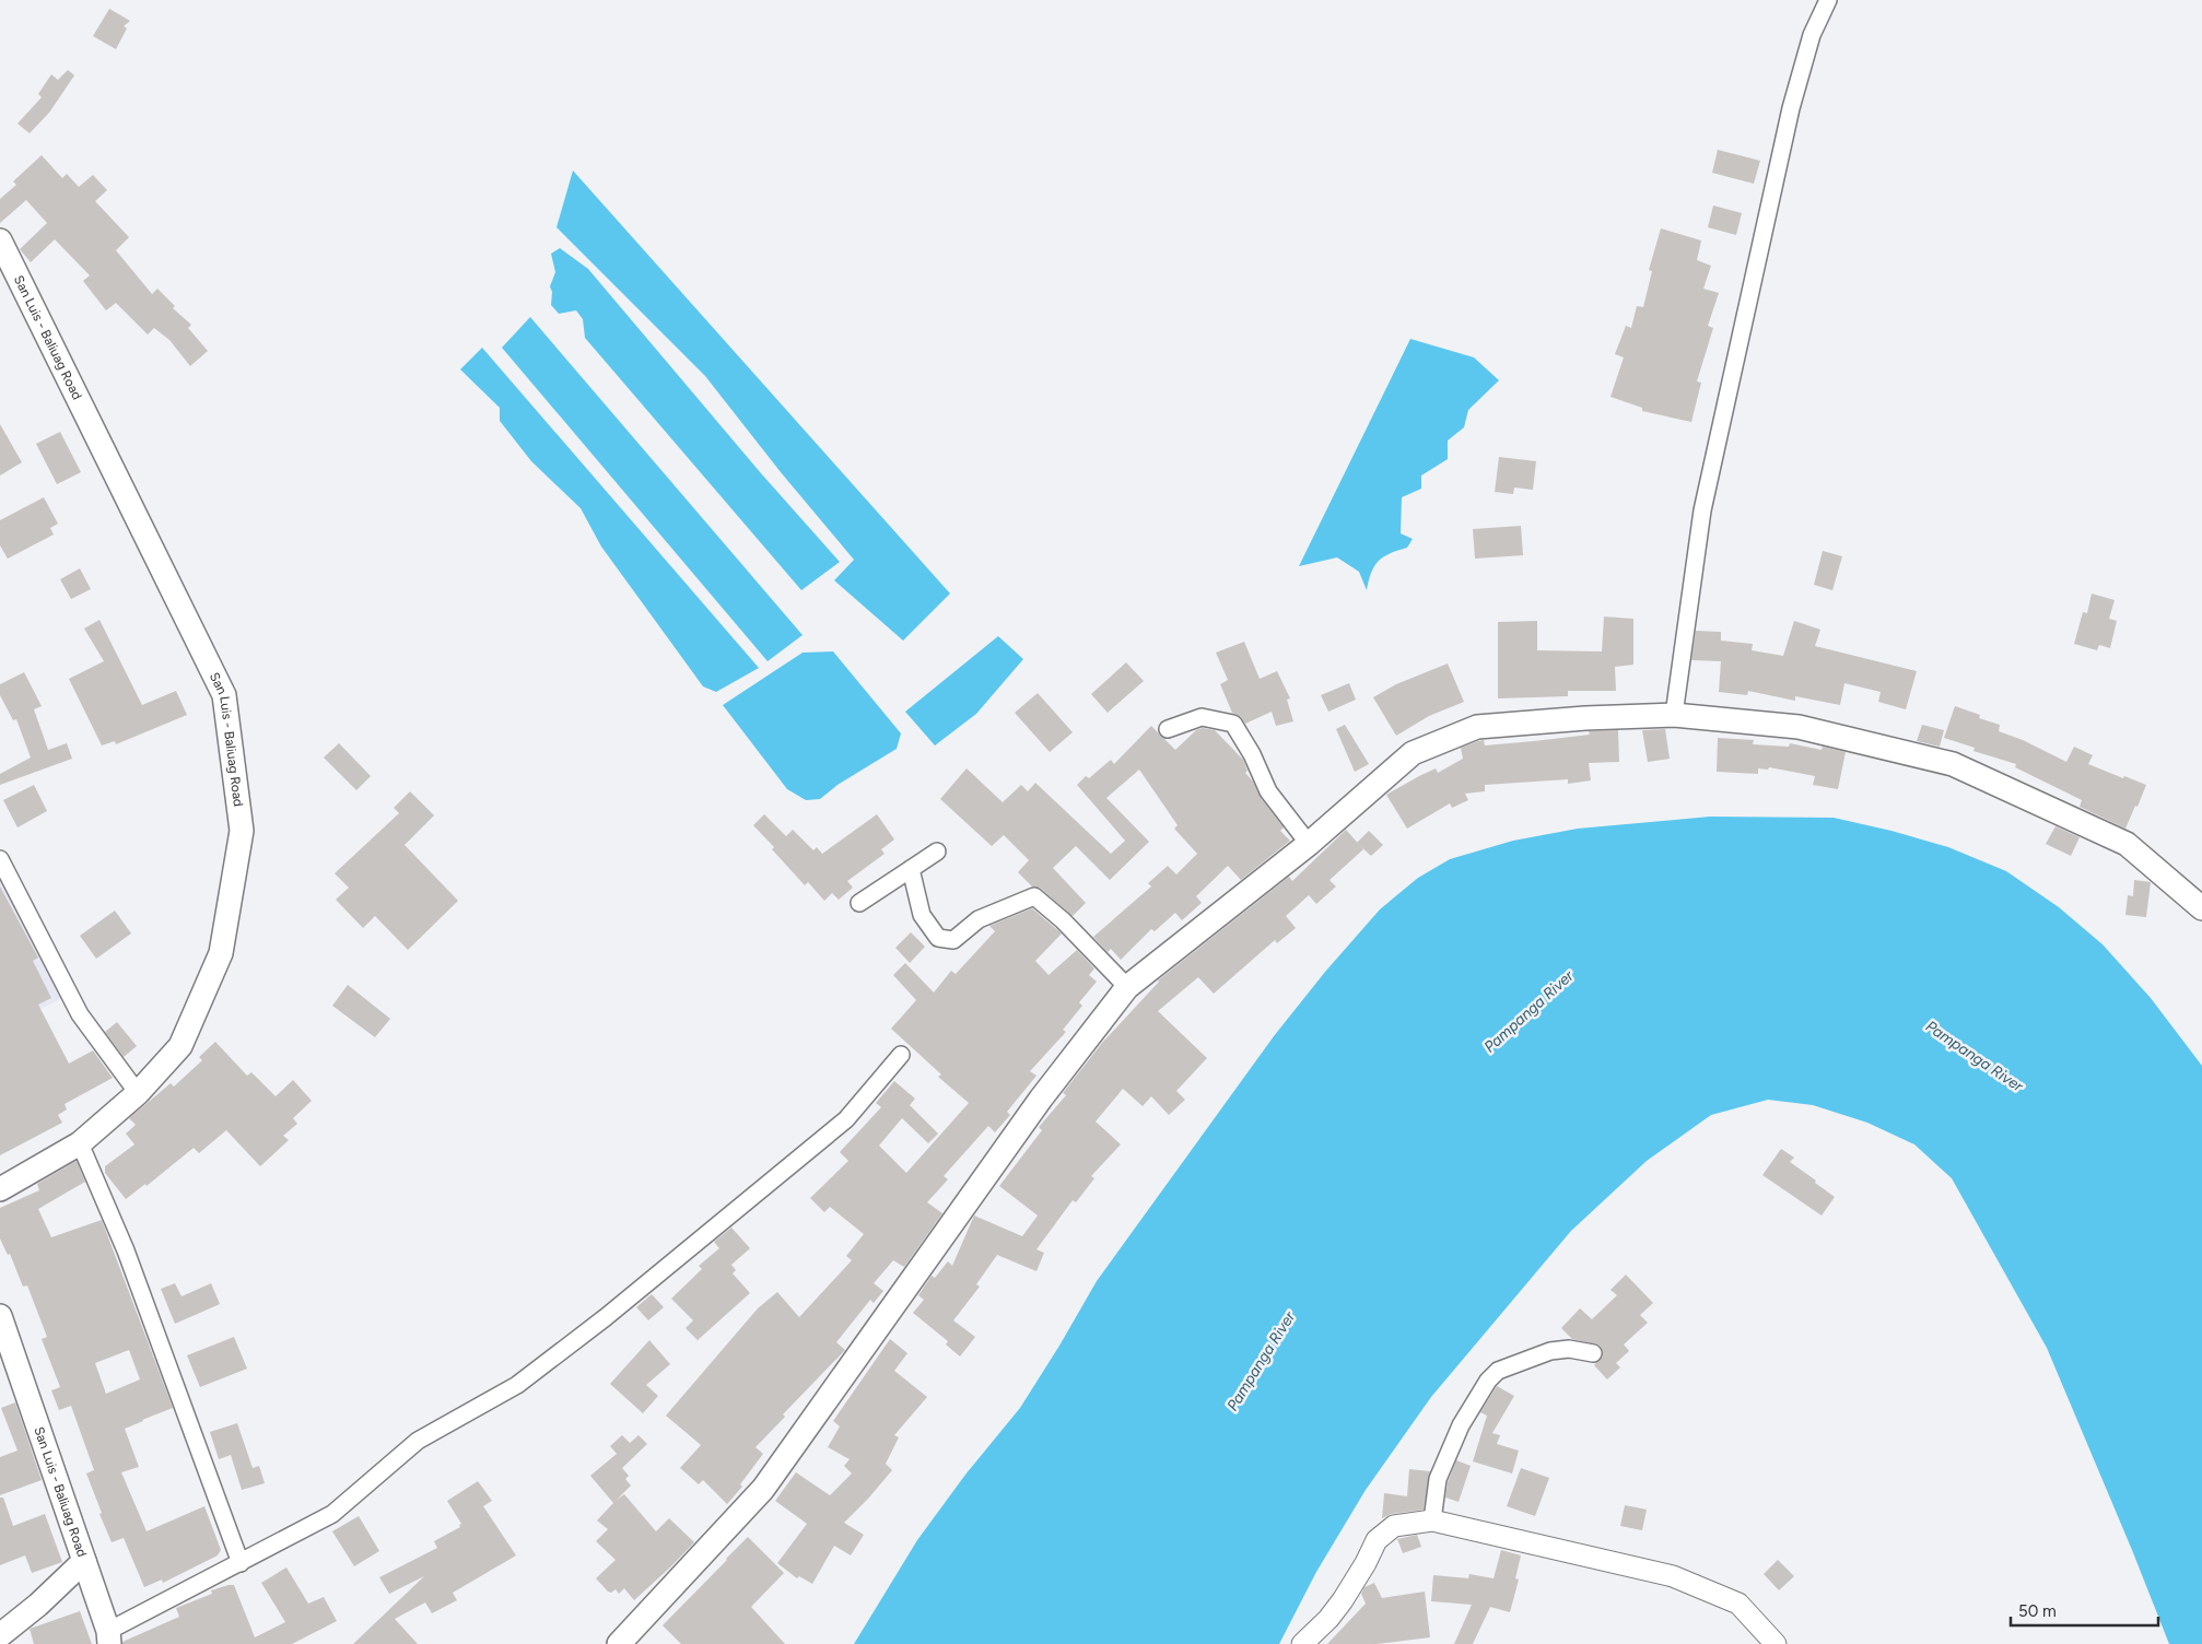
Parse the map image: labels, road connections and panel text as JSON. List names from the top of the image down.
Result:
{
  "streets": {
    "main road": ["San Luis - Baliuag Road"]
  },
  "water": ["Pampanga River"],
  "scale_bar": "50 m"
}
